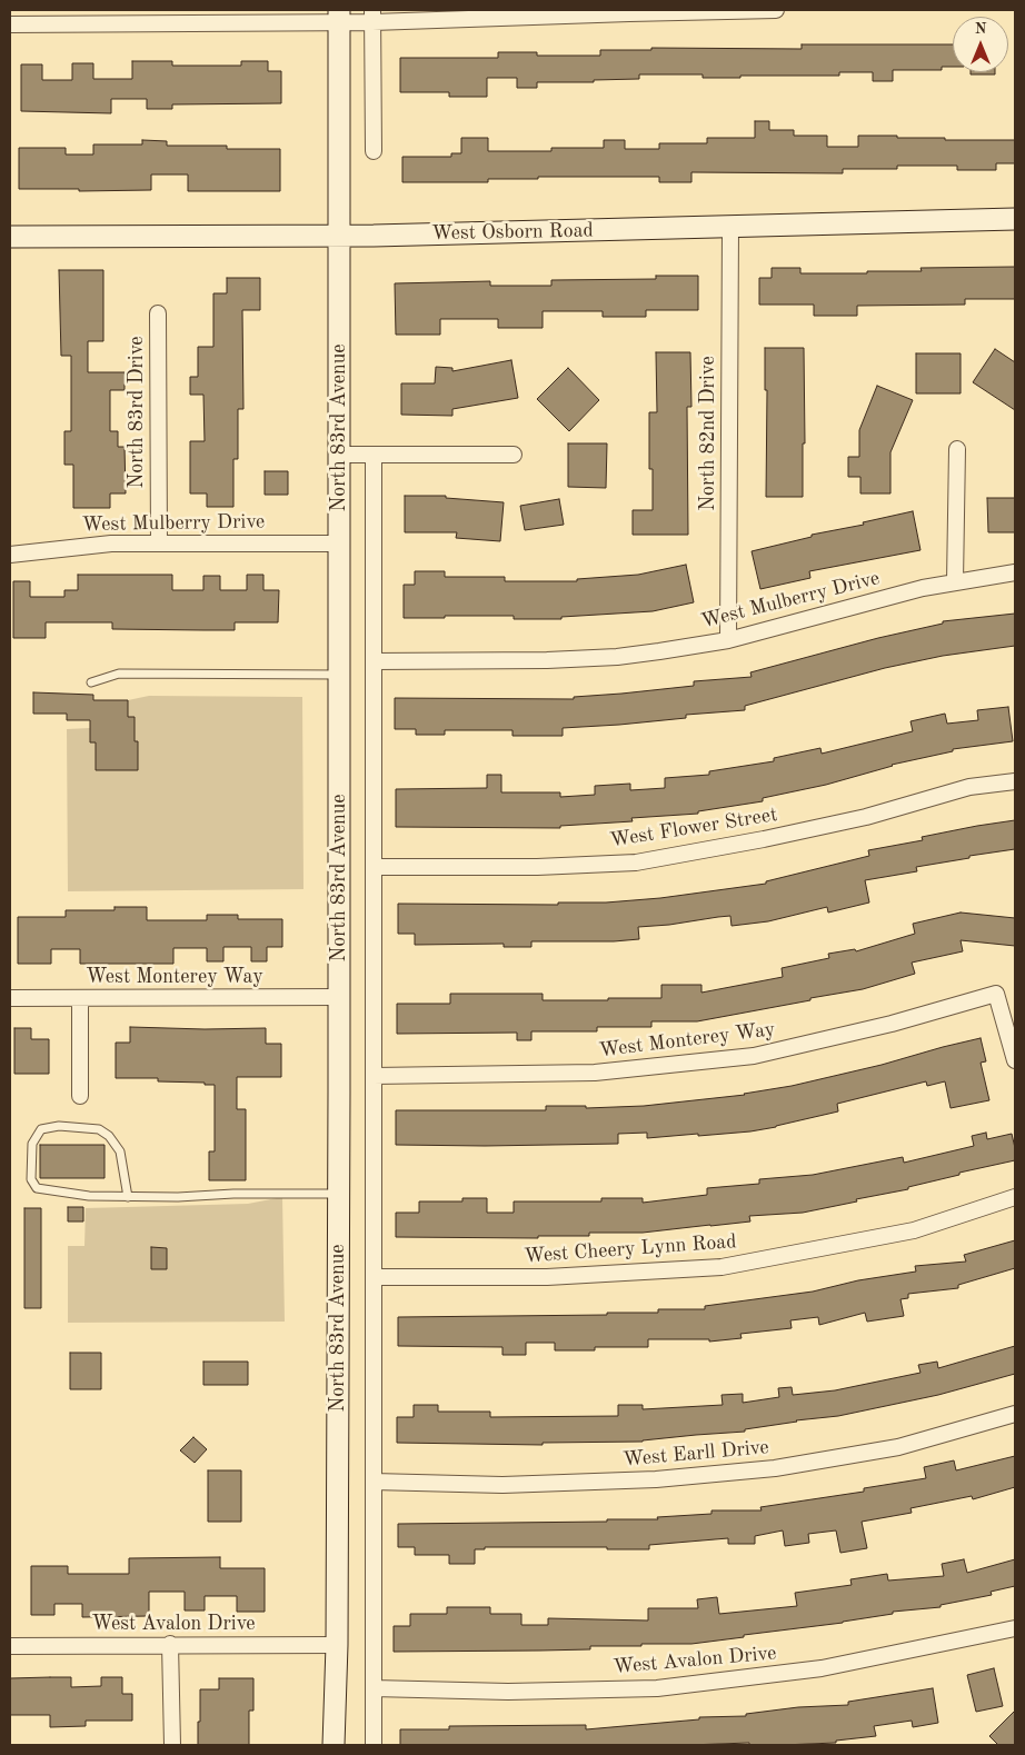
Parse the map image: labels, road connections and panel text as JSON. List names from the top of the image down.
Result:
{
  "streets": {
    "main road": ["West Osborn Road", "North 83rd Avenue"],
    "street": [
      "North 83rd Drive",
      "North 82nd Drive",
      "West Mulberry Drive",
      "West Flower Street",
      "West Monterey Way",
      "West Cheery Lynn Road",
      "West Earll Drive",
      "West Avalon Drive"
    ]
  },
  "crossings": [
    ["West Osborn Road", "North 83rd Avenue"],
    ["West Osborn Road", "North 82nd Drive"],
    ["North 83rd Drive", "West Mulberry Drive"],
    ["North 83rd Avenue", "West Mulberry Drive"],
    ["North 83rd Avenue", "West Flower Street"],
    ["North 83rd Avenue", "West Monterey Way"],
    ["North 83rd Avenue", "West Cheery Lynn Road"],
    ["North 83rd Avenue", "West Earll Drive"],
    ["North 83rd Avenue", "West Avalon Drive"],
    ["North 82nd Drive", "West Mulberry Drive"]
  ],
  "north": "top"
}
